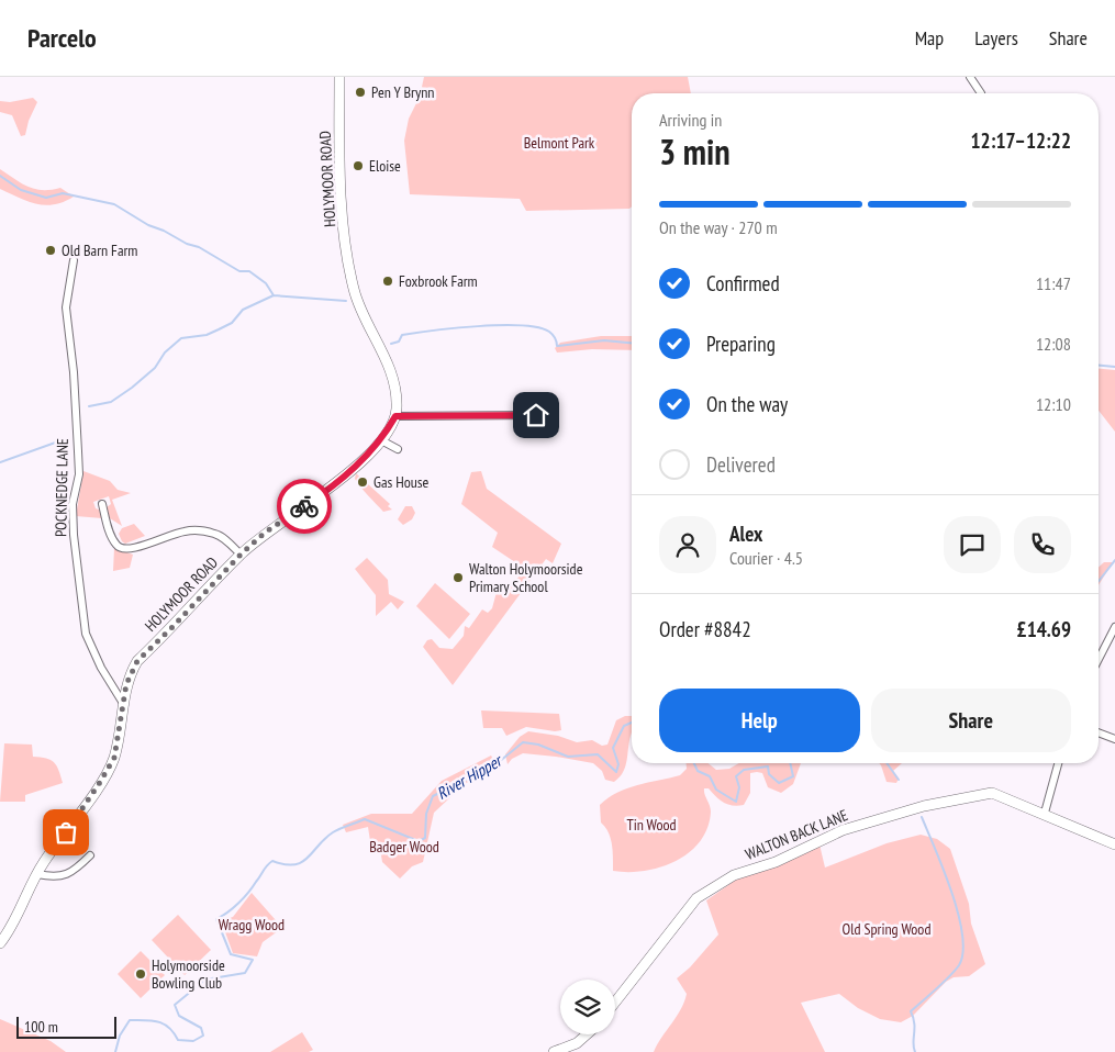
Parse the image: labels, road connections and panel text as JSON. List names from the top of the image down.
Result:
{
  "streets": {
    "street": ["HOLYMOOR ROAD", "POCKNEDGE LANE", "WALTON BACK LANE"]
  },
  "crossings": [
    ["HOLYMOOR ROAD", "POCKNEDGE LANE"]
  ],
  "water": ["River Hipper"],
  "parks": [
    "Belmont Park",
    "Tin Wood",
    "Badger Wood",
    "Wragg Wood",
    "Old Spring Wood"
  ],
  "places": [
    "Pen Y Brynn",
    "Eloise",
    "Old Barn Farm",
    "Foxbrook Farm",
    "Gas House",
    "Walton Holymoorside Primary School",
    "Holymoorside Bowling Club"
  ],
  "scale_bar": "100 m",
  "page": {
    "header": "Parcelo",
    "nav": ["Map", "Layers", "Share"],
    "heading": ["3 min", "Arriving in", "12:17–12:22"],
    "panel": [
      "Alex",
      "Courier · 4.5",
      "Order #8842",
      "£14.69"
    ],
    "bar": "On the way · 270 m",
    "list": [
      ["Confirmed", "11:47"],
      ["Preparing", "12:08"],
      ["On the way", "12:10"],
      "Delivered"
    ],
    "buttons": ["Help", "Share"],
    "scale": "100 m"
  }
}
